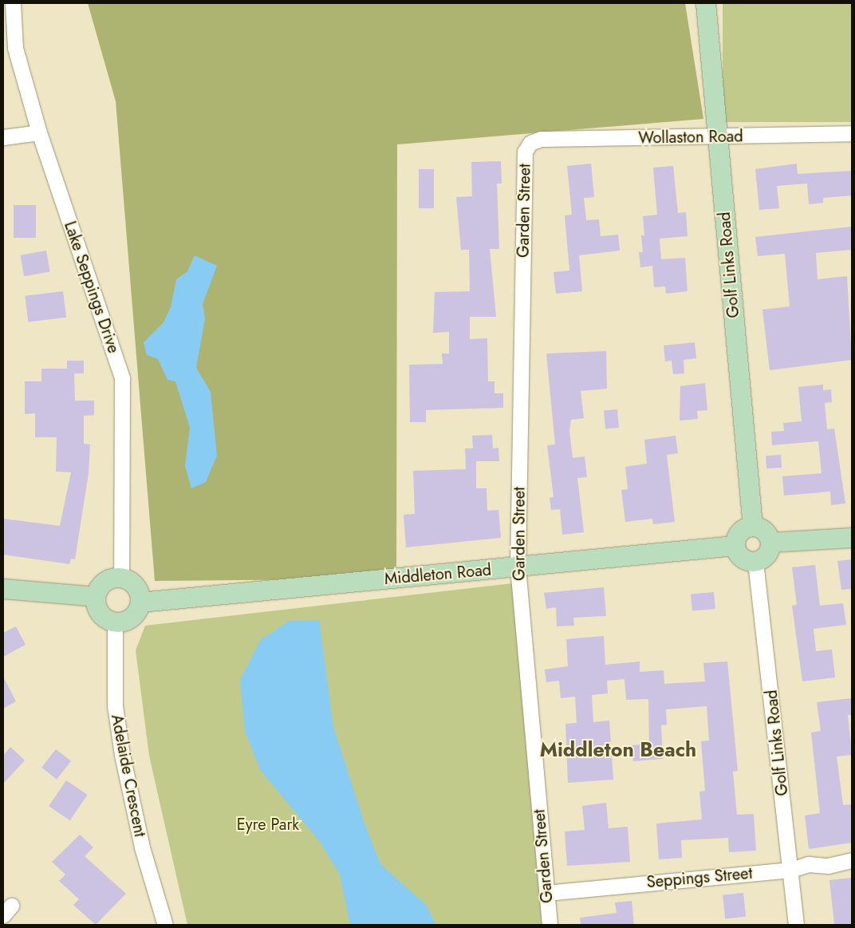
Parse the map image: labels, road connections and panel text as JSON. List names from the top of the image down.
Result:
{
  "streets": {
    "main road": ["Golf Links Road", "Middleton Road"],
    "street": [
      "Wollaston Road",
      "Garden Street",
      "Lake Seppings Drive",
      "Adelaide Crescent",
      "Seppings Street"
    ]
  },
  "crossings": [
    ["Wollaston Road", "Garden Street"],
    ["Wollaston Road", "Golf Links Road"],
    ["Garden Street", "Middleton Road"],
    ["Garden Street", "Seppings Street"],
    ["Golf Links Road", "Middleton Road"],
    ["Golf Links Road", "Seppings Street"],
    ["Lake Seppings Drive", "Middleton Road"],
    ["Lake Seppings Drive", "Adelaide Crescent"],
    ["Middleton Road", "Adelaide Crescent"]
  ],
  "districts": ["Middleton Beach"],
  "parks": ["Eyre Park"]
}
